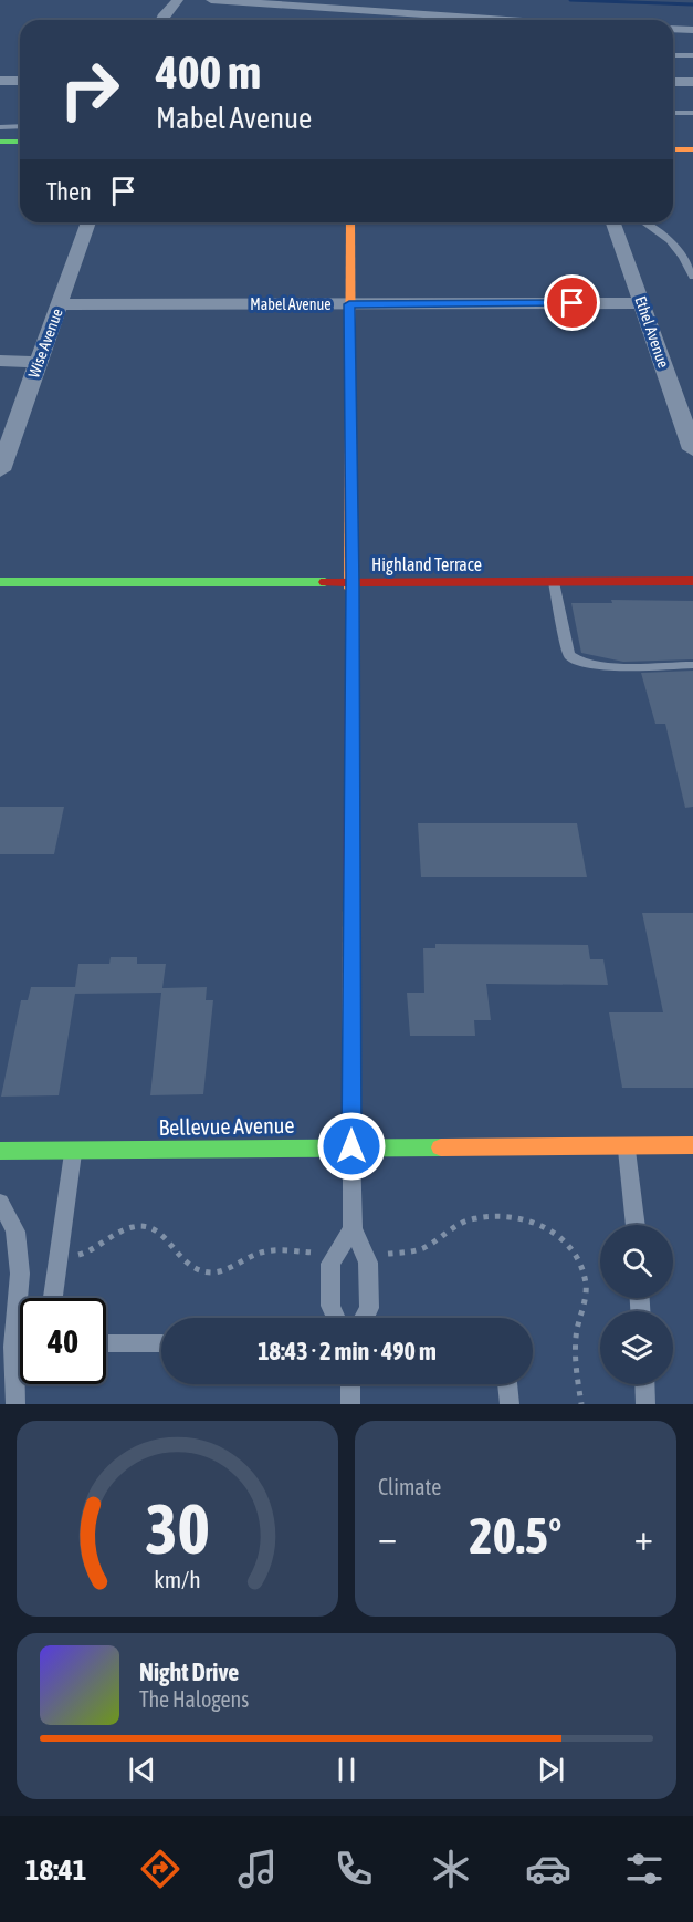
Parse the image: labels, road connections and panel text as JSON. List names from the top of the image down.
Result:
{
  "streets": {
    "street": [
      "Mabel Avenue",
      "Ethel Avenue",
      "Wise Avenue",
      "Highland Terrace",
      "Bellevue Avenue"
    ]
  },
  "crossings": [
    ["Mabel Avenue", "Ethel Avenue"],
    ["Mabel Avenue", "Wise Avenue"]
  ],
  "page": {
    "turn": ["400 m", "Mabel Avenue"],
    "then": "Then",
    "limit": "40",
    "trip": "18:43 · 2 min · 490 m",
    "tile": "Climate",
    "heat": ["−", "20.5°", "+"],
    "song": ["Night Drive", "The Halogens"],
    "tabs": "18:41",
    "gauge": ["30", "km/h"]
  }
}
